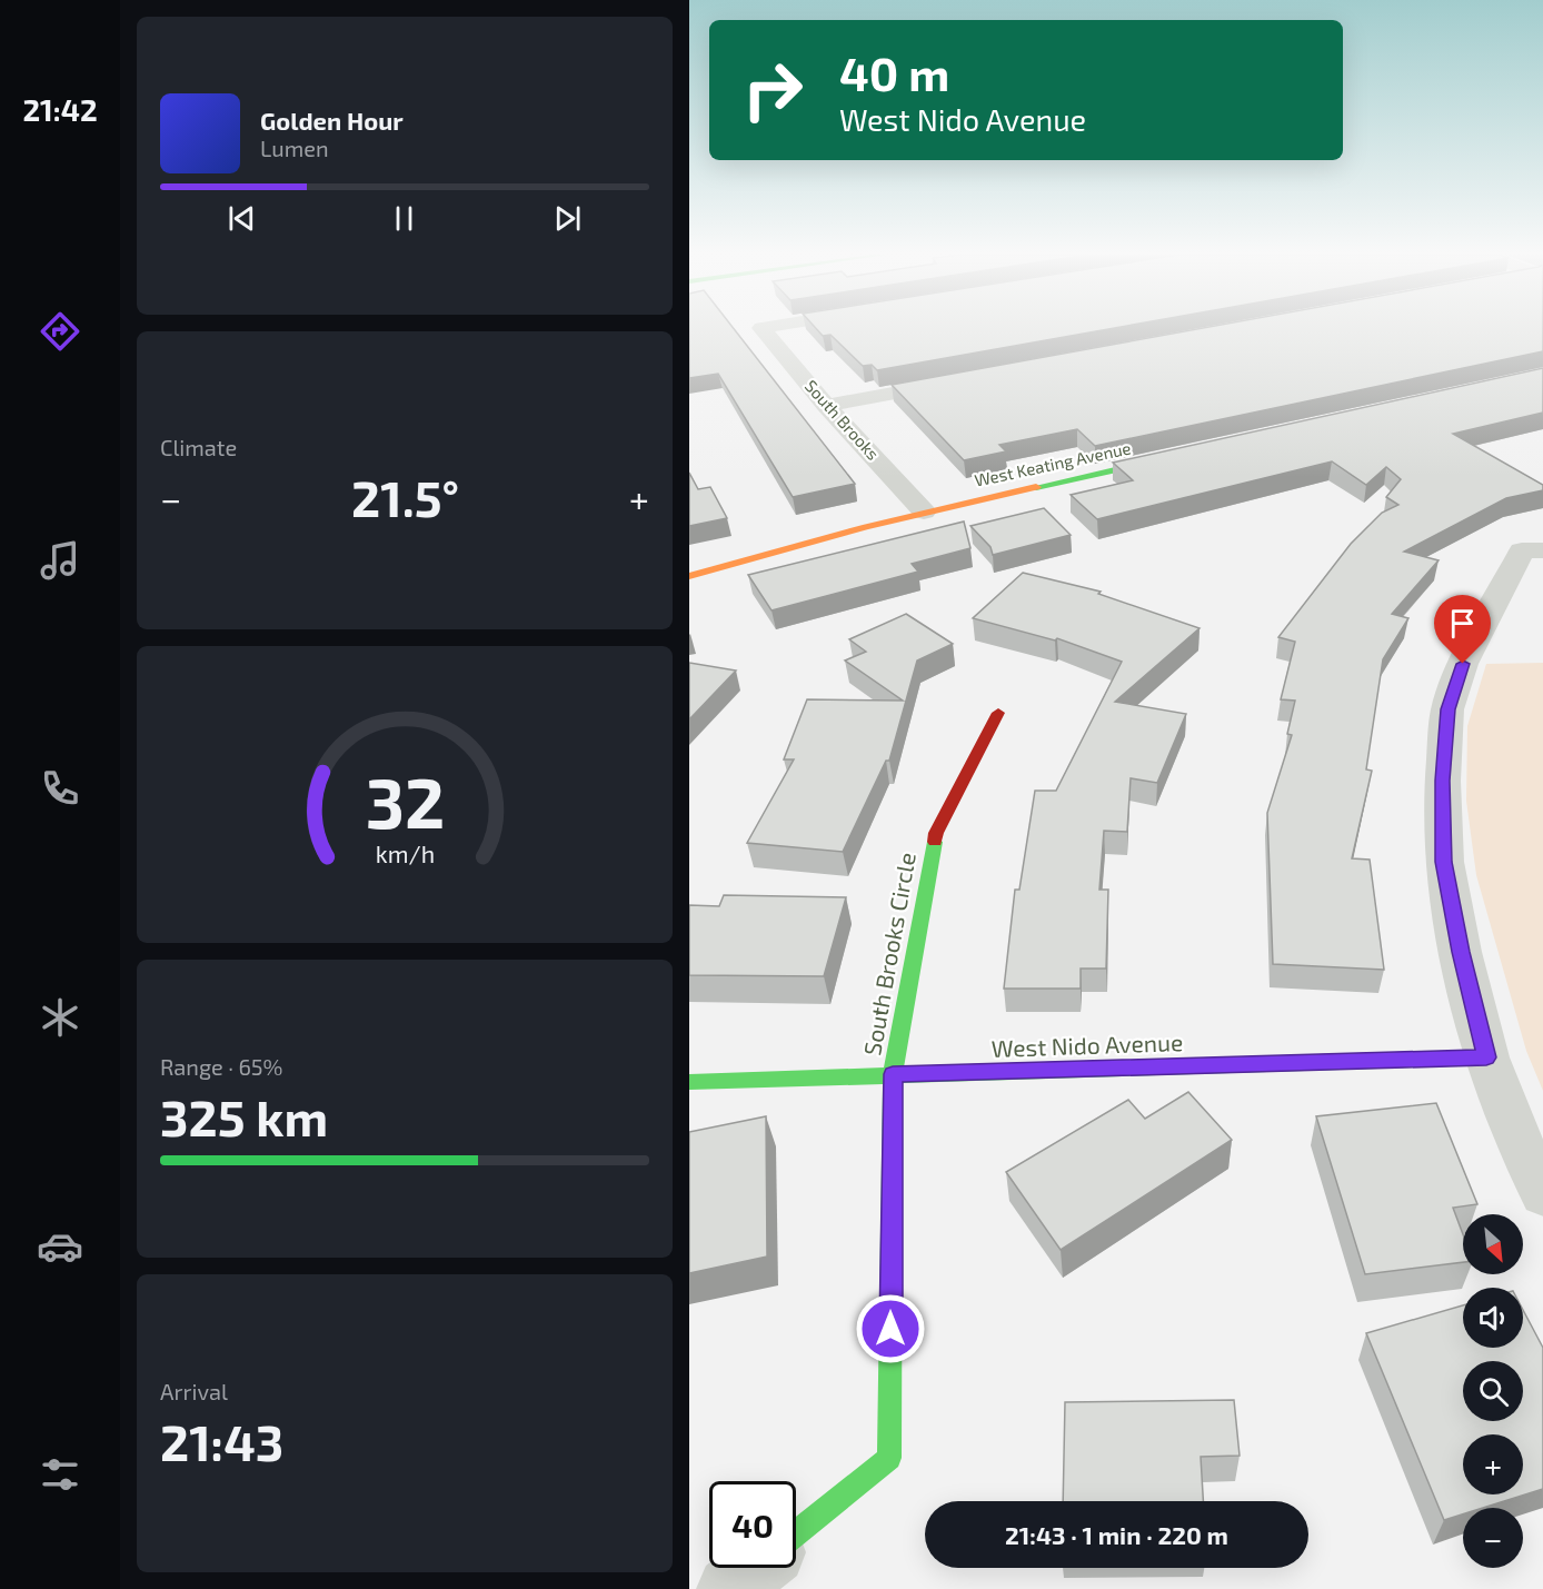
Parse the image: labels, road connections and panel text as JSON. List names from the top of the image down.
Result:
{
  "streets": {
    "street": [
      "South Brooks",
      "West Keating Avenue",
      "South Brooks Circle",
      "West Nido Avenue"
    ]
  },
  "crossings": [
    ["South Brooks", "West Keating Avenue"],
    ["South Brooks Circle", "West Nido Avenue"]
  ],
  "north": "bottom right",
  "page": {
    "tabs": "21:42",
    "turn": ["40 m", "West Nido Avenue"],
    "song": ["Golden Hour", "Lumen"],
    "tile": [
      "Climate",
      ["Range · 65%", "325 km"],
      ["Arrival", "21:43"]
    ],
    "heat": ["−", "21.5°", "+"],
    "map_buttons": ["+", "−"],
    "limit": "40",
    "trip": "21:43 · 1 min · 220 m",
    "gauge": ["32", "km/h"]
  }
}
